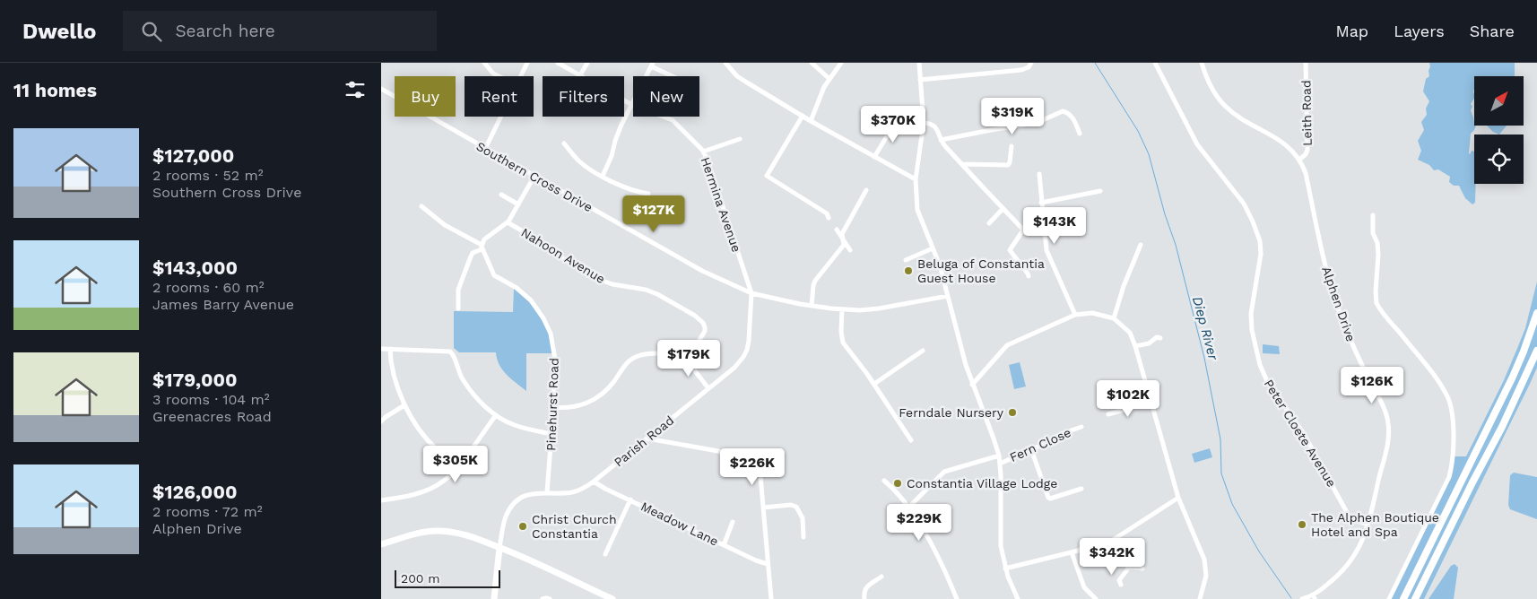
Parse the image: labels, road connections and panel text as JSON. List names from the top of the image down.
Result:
{
  "streets": {
    "street": [
      "Leith Road",
      "Southern Cross Drive",
      "Hermina Avenue",
      "Nahoon Avenue",
      "Alphen Drive",
      "Pinehurst Road",
      "Peter Cloete Avenue",
      "Parish Road",
      "Fern Close",
      "Meadow Lane"
    ]
  },
  "crossings": [
    ["Leith Road", "Alphen Drive"],
    ["Southern Cross Drive", "Hermina Avenue"],
    ["Southern Cross Drive", "Parish Road"],
    ["Hermina Avenue", "Parish Road"],
    ["Alphen Drive", "Peter Cloete Avenue"],
    ["Pinehurst Road", "Parish Road"],
    ["Parish Road", "Meadow Lane"]
  ],
  "water": ["Diep River"],
  "places": [
    "Beluga of Constantia Guest House",
    "Ferndale Nursery",
    "Constantia Village Lodge",
    "The Alphen Boutique Hotel and Spa",
    "Christ Church Constantia"
  ],
  "scale_bar": "200 m",
  "north": "top right",
  "page": {
    "header": "Dwello",
    "search": "Search here",
    "nav": ["Map", "Layers", "Share"],
    "heading": "11 homes",
    "chip": [
      "Buy",
      "Rent",
      "Filters",
      "New"
    ],
    "price": [
      "$319K",
      "$370K",
      "$127K",
      "$143K",
      "$179K",
      "$126K",
      "$102K",
      "$305K",
      "$226K",
      "$229K",
      "$342K"
    ],
    "list": [
      {
        "name": "$127,000",
        "note": "2 rooms · 52 m² · Southern Cross Drive"
      },
      {
        "name": "$143,000",
        "note": "2 rooms · 60 m² · James Barry Avenue"
      },
      {
        "name": "$179,000",
        "note": "3 rooms · 104 m² · Greenacres Road"
      },
      {
        "name": "$126,000",
        "note": "2 rooms · 72 m² · Alphen Drive"
      }
    ],
    "scale": "200 m"
  }
}
